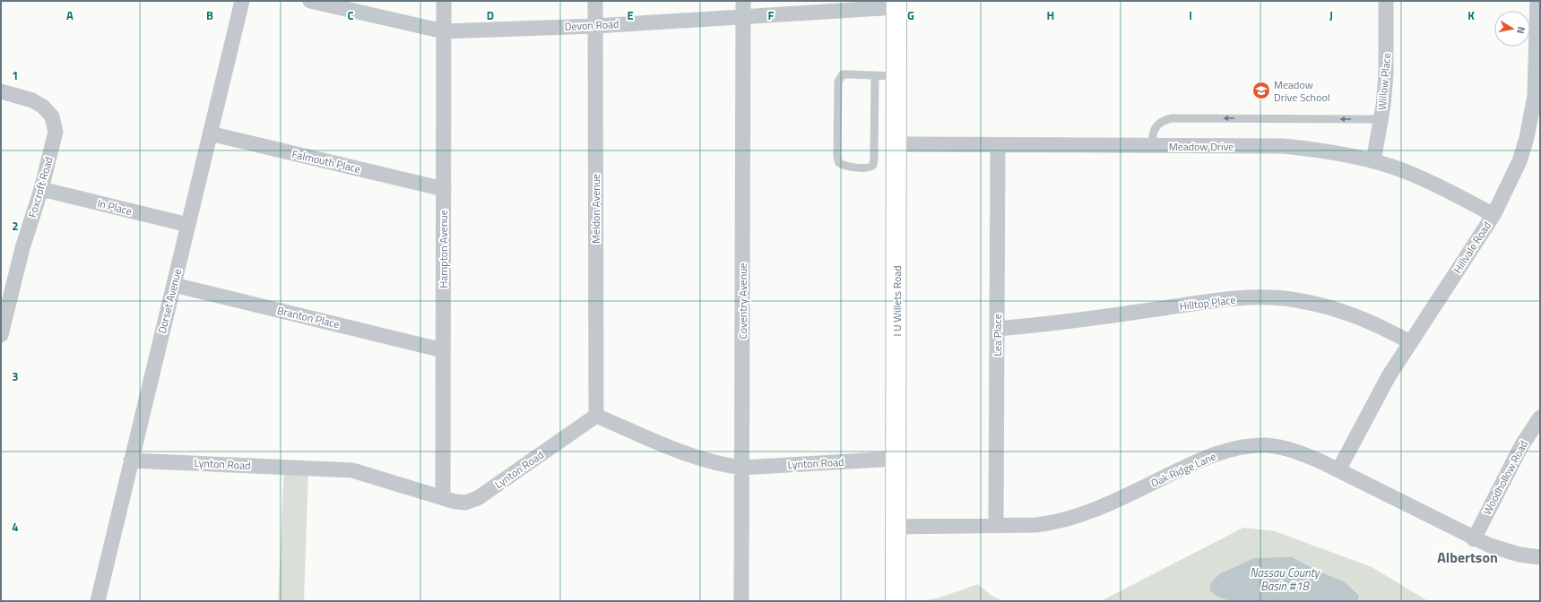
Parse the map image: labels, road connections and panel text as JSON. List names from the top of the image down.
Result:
{
  "streets": {
    "main road": ["I U Willets Road"],
    "street": [
      "Devon Road",
      "Willow Place",
      "Meadow Drive",
      "Falmouth Place",
      "Foxcroft Road",
      "In Place",
      "Meldon Avenue",
      "Hillvale Road",
      "Hampton Avenue",
      "Dorset Avenue",
      "Coventry Avenue",
      "Hilltop Place",
      "Branton Place",
      "Lea Place",
      "Lynton Road",
      "Oak Ridge Lane",
      "Woodhollow Road"
    ]
  },
  "crossings": [
    ["Devon Road", "Meldon Avenue"],
    ["Devon Road", "Hampton Avenue"],
    ["Devon Road", "Coventry Avenue"],
    ["Devon Road", "I U Willets Road"],
    ["Willow Place", "Meadow Drive"],
    ["Meadow Drive", "Hillvale Road"],
    ["Meadow Drive", "I U Willets Road"],
    ["Meadow Drive", "Lea Place"],
    ["Falmouth Place", "Hampton Avenue"],
    ["Falmouth Place", "Dorset Avenue"],
    ["Foxcroft Road", "In Place"],
    ["In Place", "Dorset Avenue"],
    ["Meldon Avenue", "Lynton Road"],
    ["Hillvale Road", "Hilltop Place"],
    ["Hillvale Road", "Oak Ridge Lane"],
    ["Hampton Avenue", "Branton Place"],
    ["Hampton Avenue", "Lynton Road"],
    ["Dorset Avenue", "Branton Place"],
    ["Dorset Avenue", "Lynton Road"],
    ["Coventry Avenue", "Lynton Road"],
    ["I U Willets Road", "Lynton Road"],
    ["I U Willets Road", "Oak Ridge Lane"],
    ["Hilltop Place", "Lea Place"],
    ["Lea Place", "Oak Ridge Lane"],
    ["Oak Ridge Lane", "Woodhollow Road"]
  ],
  "districts": ["Albertson"],
  "water": ["Nassau County Basin #18"],
  "places": {
    "school or university": ["Meadow Drive School"]
  },
  "north": "right",
  "grid": {
    "columns": [
      "A",
      "B",
      "C",
      "D",
      "E",
      "F",
      "G",
      "H",
      "I",
      "J",
      "K"
    ],
    "rows": [
      "1",
      "2",
      "3",
      "4"
    ]
  }
}
